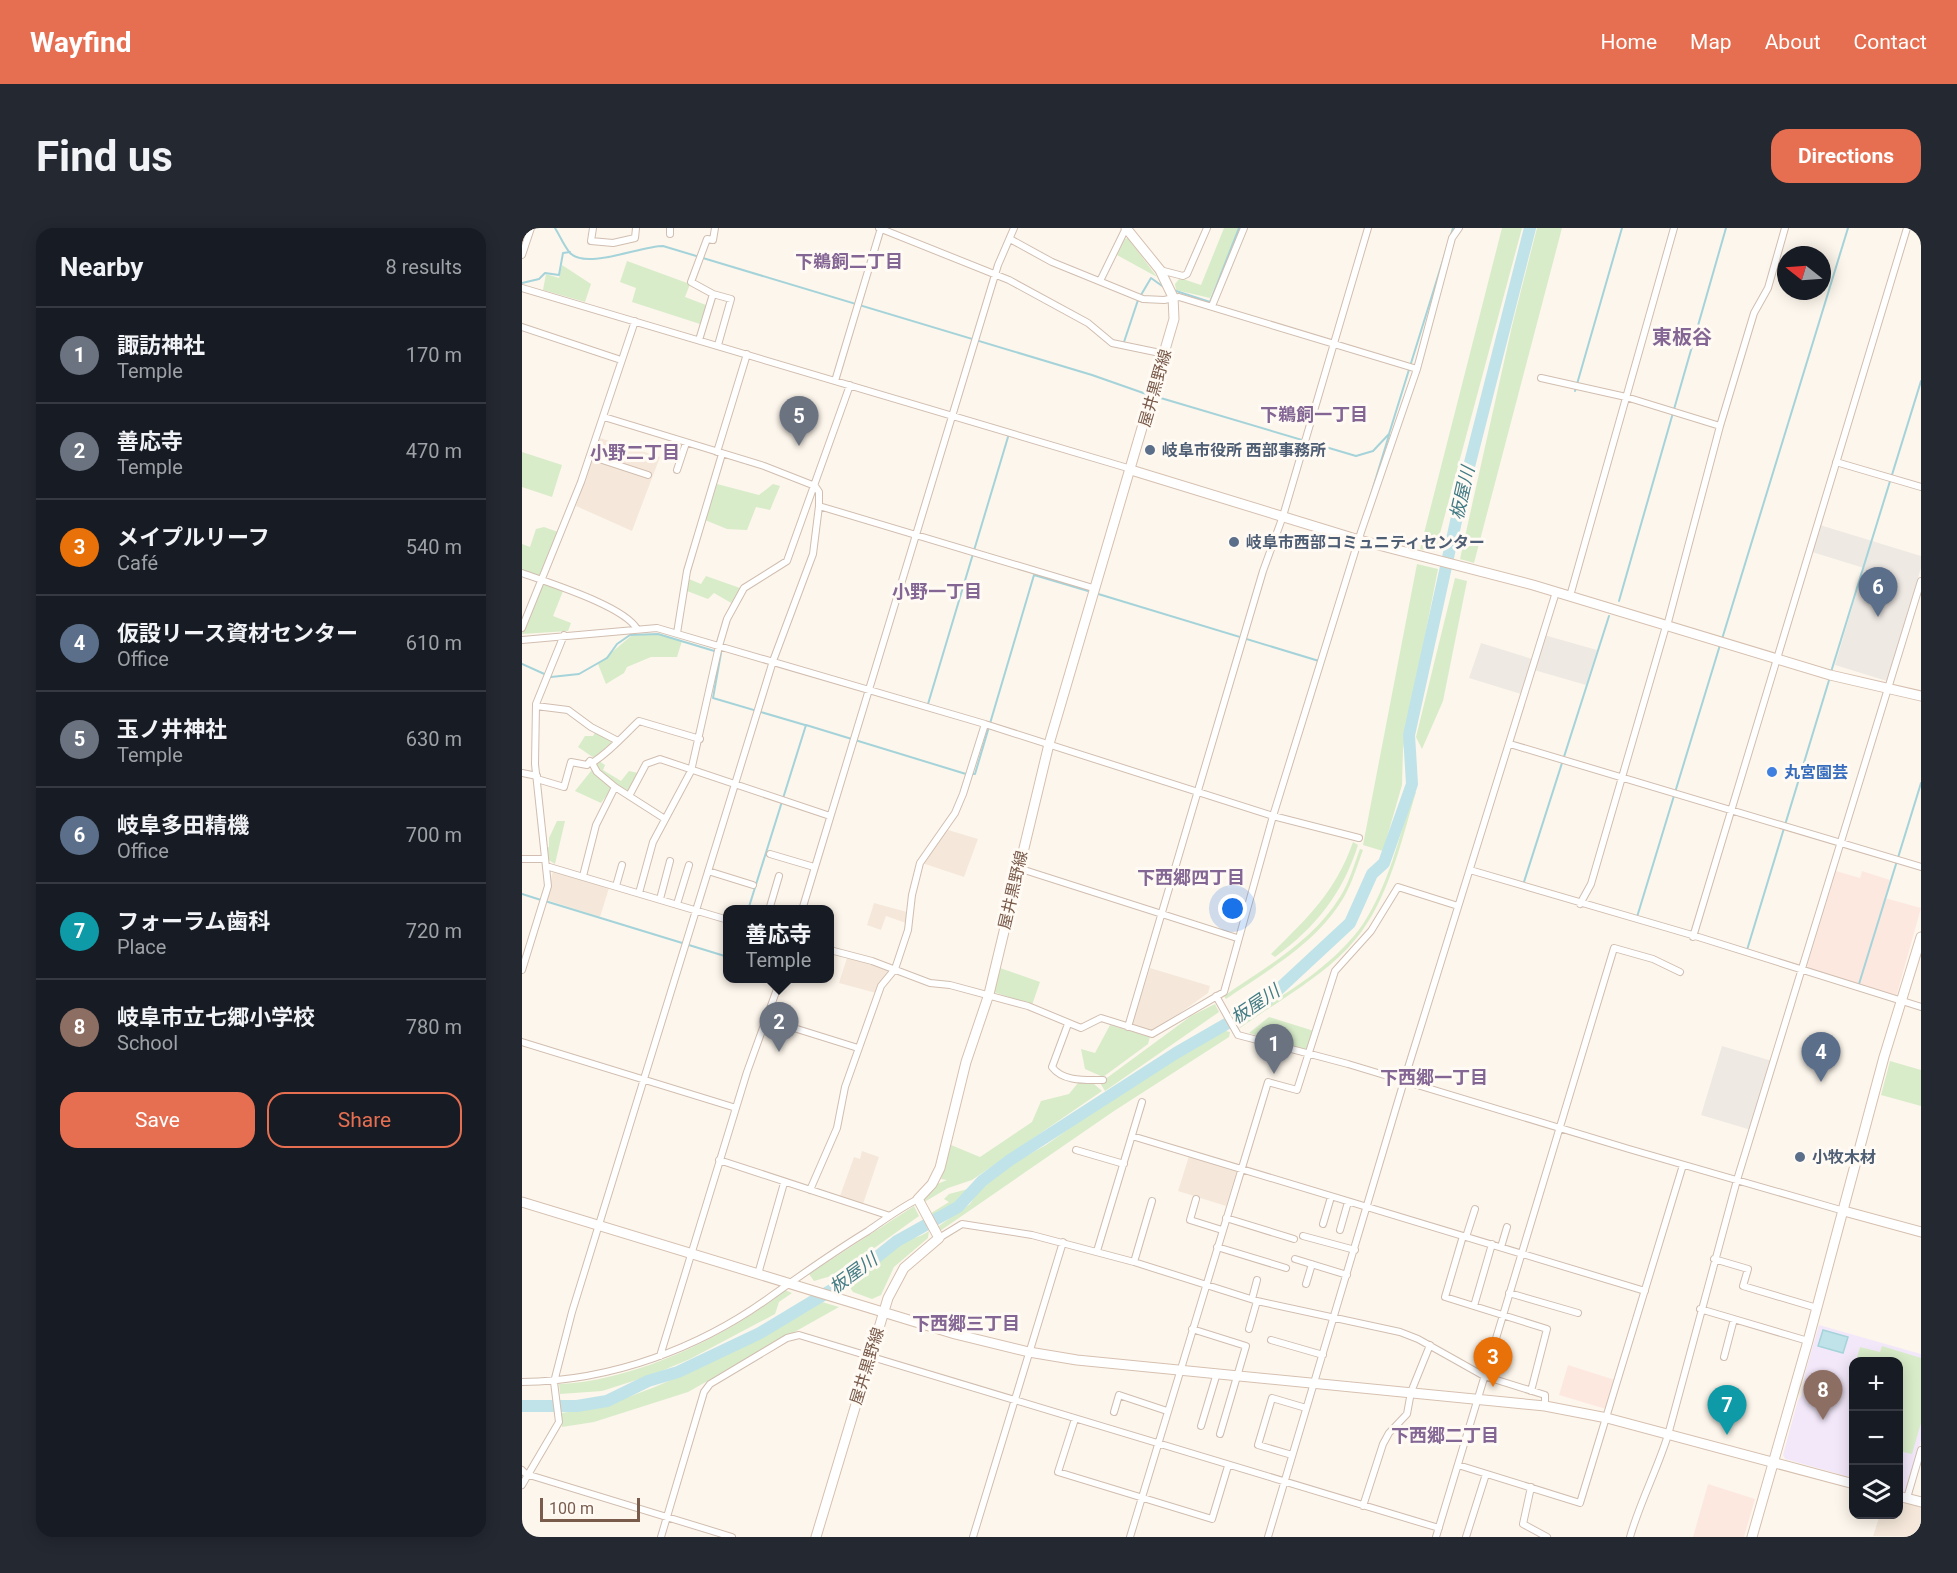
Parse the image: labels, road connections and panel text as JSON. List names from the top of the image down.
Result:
{
  "streets": {
    "street": ["屋井黒野線"]
  },
  "districts": [
    "下鵜飼二丁目",
    "東板谷",
    "下鵜飼一丁目",
    "小野二丁目",
    "小野一丁目",
    "下西郷四丁目",
    "下西郷一丁目",
    "下西郷三丁目",
    "下西郷二丁目"
  ],
  "water": ["板屋川"],
  "places": [
    "岐阜市役所 西部事務所",
    "岐阜市西部コミュニティセンター",
    "丸宮園芸",
    "小牧木材"
  ],
  "scale_bar": "100 m",
  "north": "left",
  "page": {
    "header": "Wayfind",
    "nav": [
      "Home",
      "Map",
      "About",
      "Contact"
    ],
    "buttons": [
      "Directions",
      ["Save", "Share"]
    ],
    "title": "Find us",
    "heading": ["Nearby", "8 results"],
    "list": [
      {
        "mark": "1",
        "name": "諏訪神社",
        "note": "Temple",
        "value": "170 m"
      },
      {
        "mark": "2",
        "name": "善応寺",
        "note": "Temple",
        "value": "470 m"
      },
      {
        "mark": "3",
        "name": "メイプルリーフ",
        "note": "Café",
        "value": "540 m"
      },
      {
        "mark": "4",
        "name": "仮設リース資材センター",
        "note": "Office",
        "value": "610 m"
      },
      {
        "mark": "5",
        "name": "玉ノ井神社",
        "note": "Temple",
        "value": "630 m"
      },
      {
        "mark": "6",
        "name": "岐阜多田精機",
        "note": "Office",
        "value": "700 m"
      },
      {
        "mark": "7",
        "name": "フォーラム歯科",
        "note": "Place",
        "value": "720 m"
      },
      {
        "mark": "8",
        "name": "岐阜市立七郷小学校",
        "note": "School",
        "value": "780 m"
      }
    ],
    "pins": [
      "5",
      "6",
      "2",
      "1",
      "4",
      "3",
      "8",
      "7"
    ],
    "popup": ["善応寺", "Temple"],
    "map_buttons": ["+", "−"],
    "scale": "100 m"
  }
}
